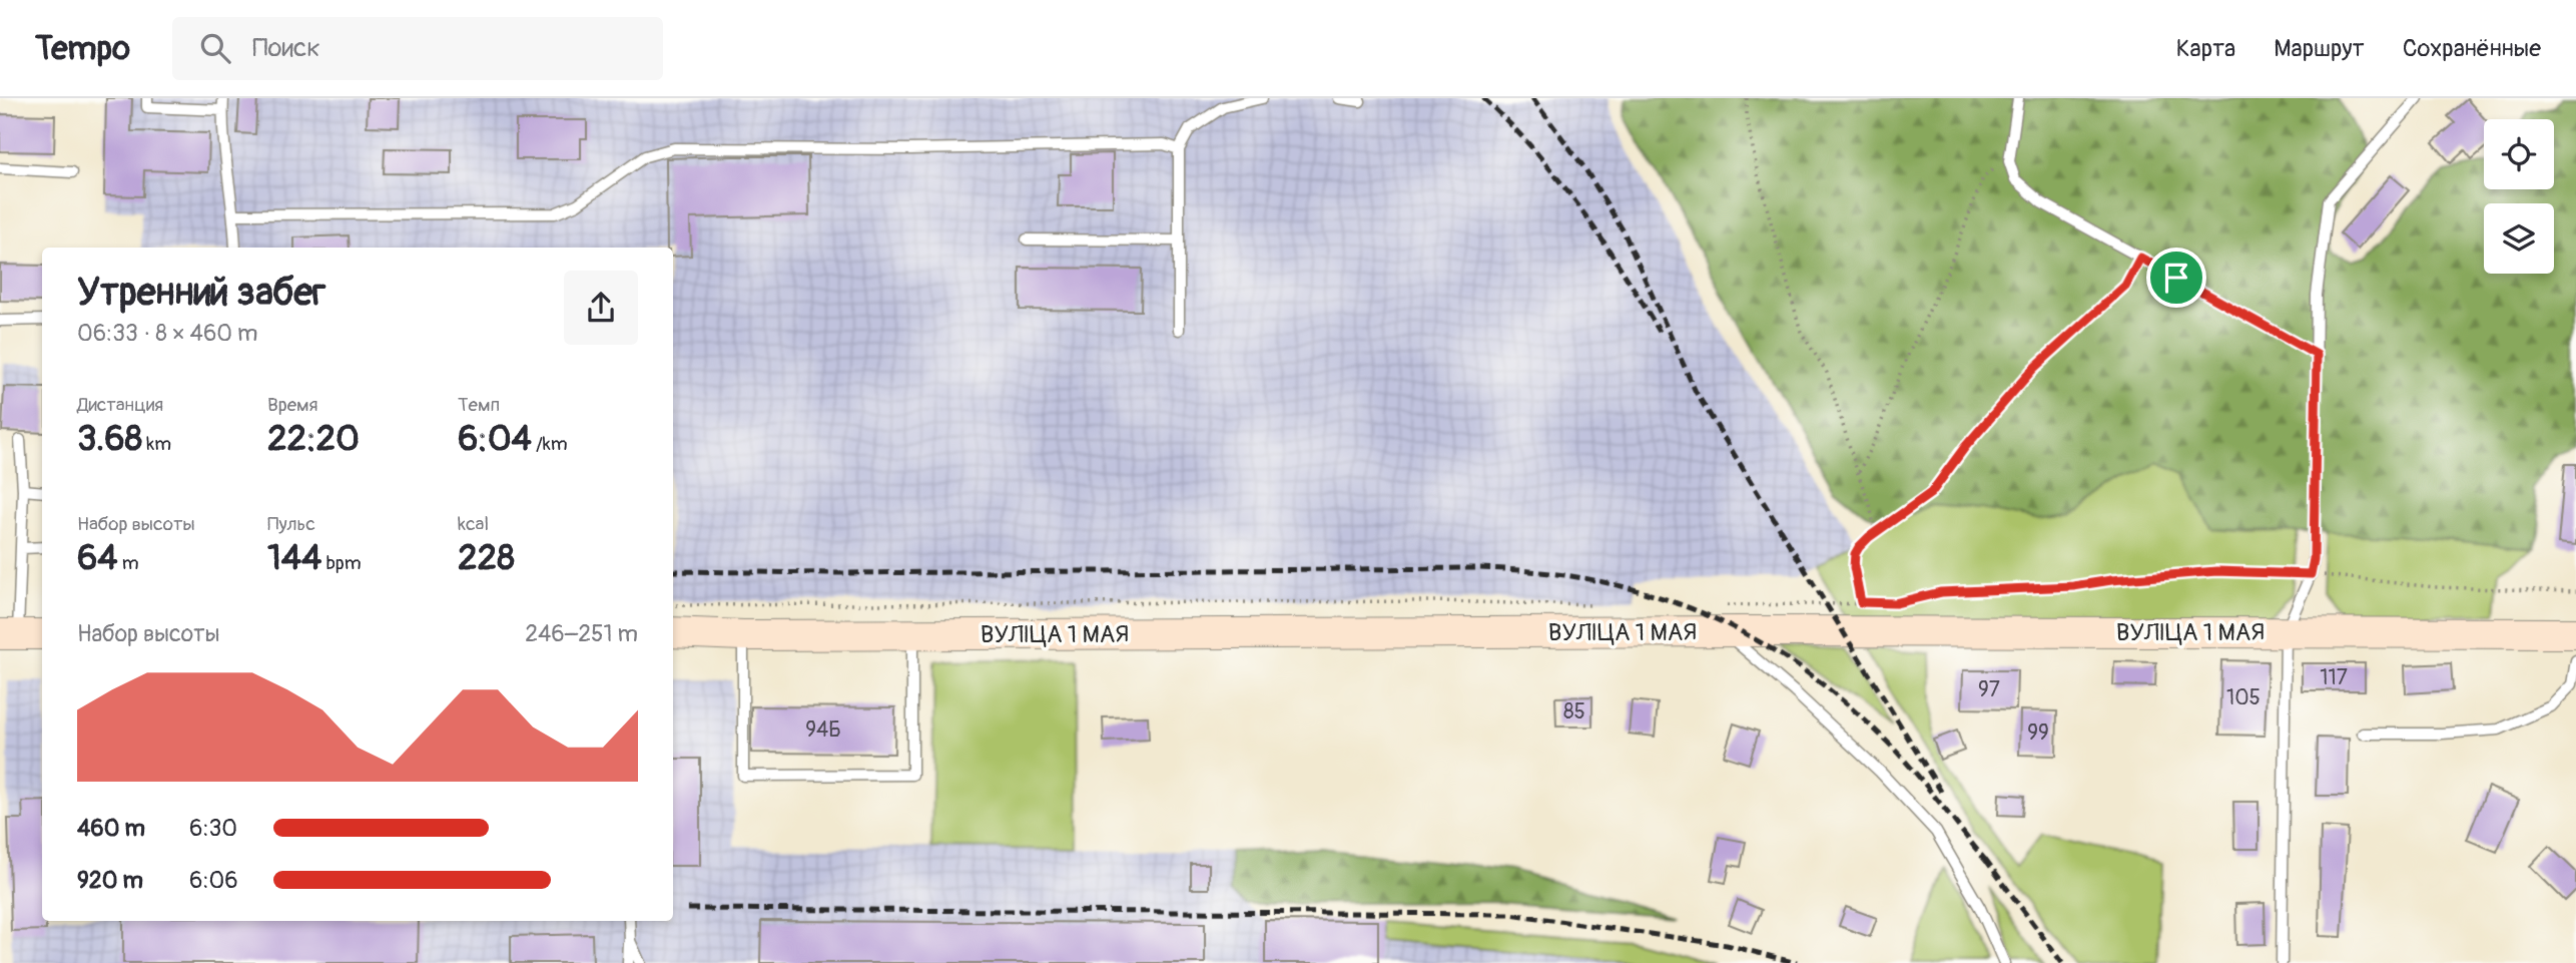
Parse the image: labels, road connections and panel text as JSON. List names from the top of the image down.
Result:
{
  "streets": {
    "street": ["ВУЛІЦА 1 МАЯ"]
  },
  "house_numbers": [
    "117",
    "97",
    "105",
    "85",
    "94Б",
    "99"
  ],
  "page": {
    "header": "Tempo",
    "search": "Поиск",
    "nav": ["Карта", "Маршрут", "Сохранённые"],
    "heading": ["Утренний забег", "06:33 · 8 × 460 m"],
    "stats": [
      ["Дистанция", "3.68 km"],
      ["Время", "22:20"],
      ["Темп", "6:04 /km"],
      ["Набор высоты", "64 m"],
      ["Пульс", "144 bpm"],
      ["kcal", "228"]
    ],
    "chart": ["Набор высоты", "246–251 m"],
    "list": [
      {
        "name": "460 m",
        "note": "6:30"
      },
      {
        "name": "920 m",
        "note": "6:06"
      }
    ]
  }
}
